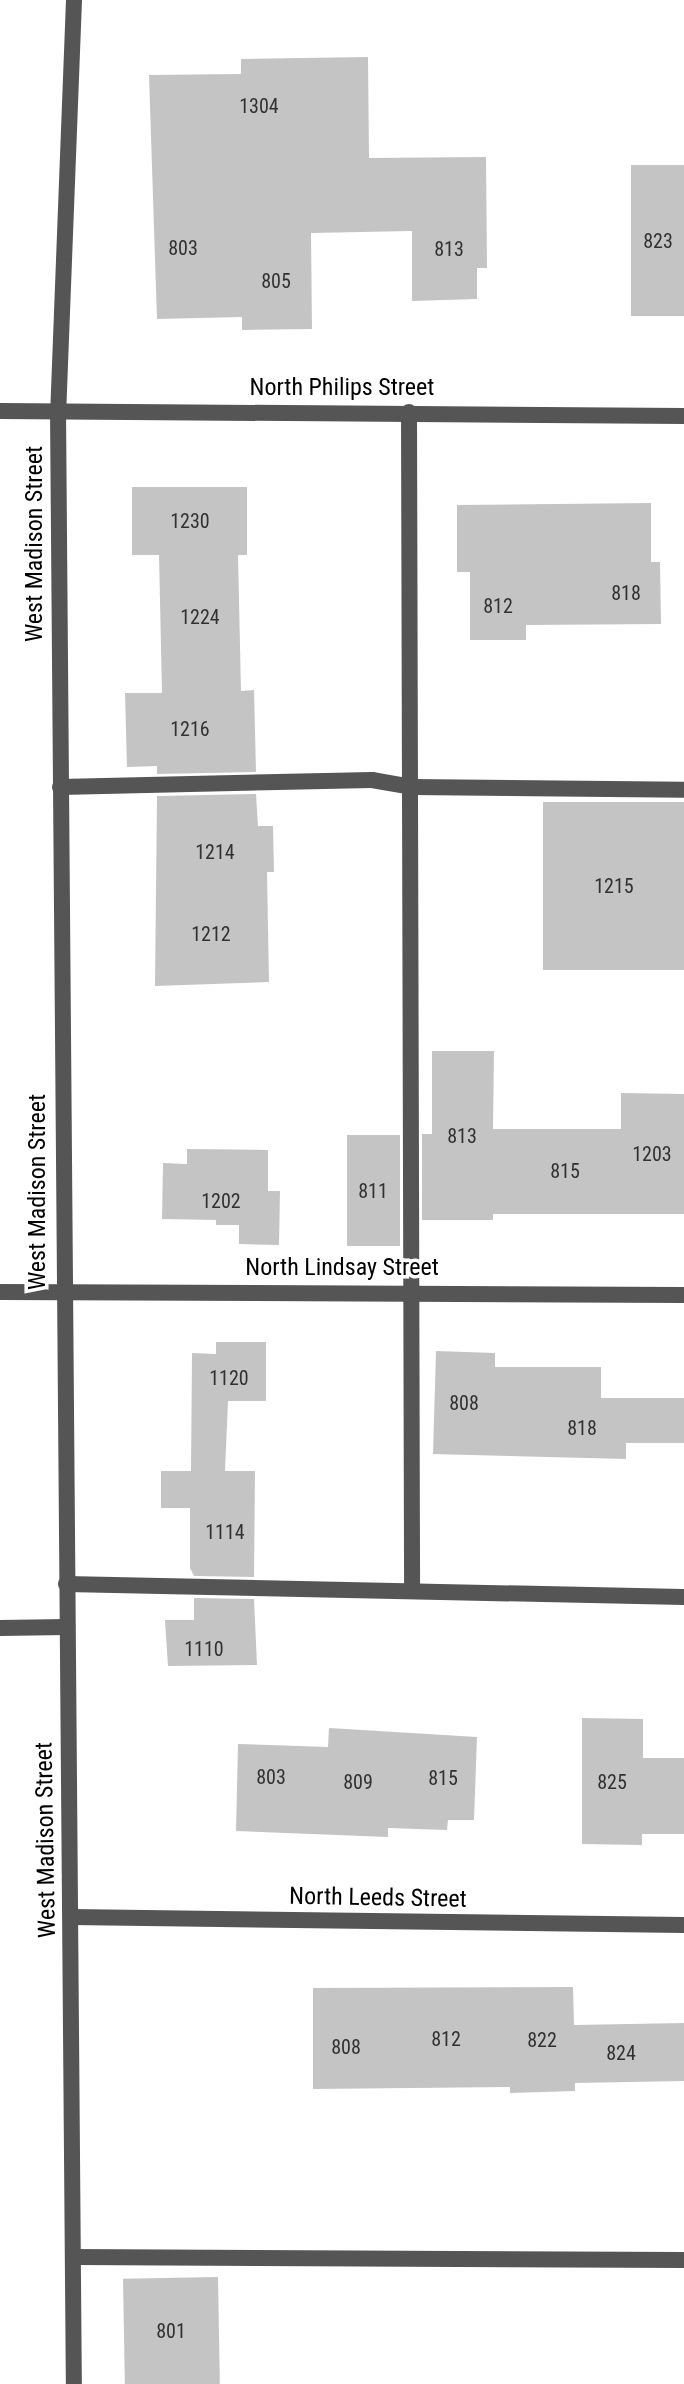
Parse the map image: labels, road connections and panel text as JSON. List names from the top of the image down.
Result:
{
  "streets": {
    "street": [
      "North Philips Street",
      "West Madison Street",
      "North Lindsay Street",
      "North Leeds Street"
    ]
  },
  "crossings": [
    ["North Philips Street", "West Madison Street"],
    ["West Madison Street", "North Lindsay Street"],
    ["West Madison Street", "North Leeds Street"]
  ],
  "house_numbers": [
    "1304",
    "823",
    "803",
    "813",
    "805",
    "1230",
    "818",
    "812",
    "1224",
    "1216",
    "1214",
    "1215",
    "1212",
    "813",
    "1203",
    "815",
    "811",
    "1202",
    "1120",
    "808",
    "818",
    "1114",
    "1110",
    "803",
    "815",
    "809",
    "825",
    "812",
    "822",
    "808",
    "824",
    "801"
  ]
}
